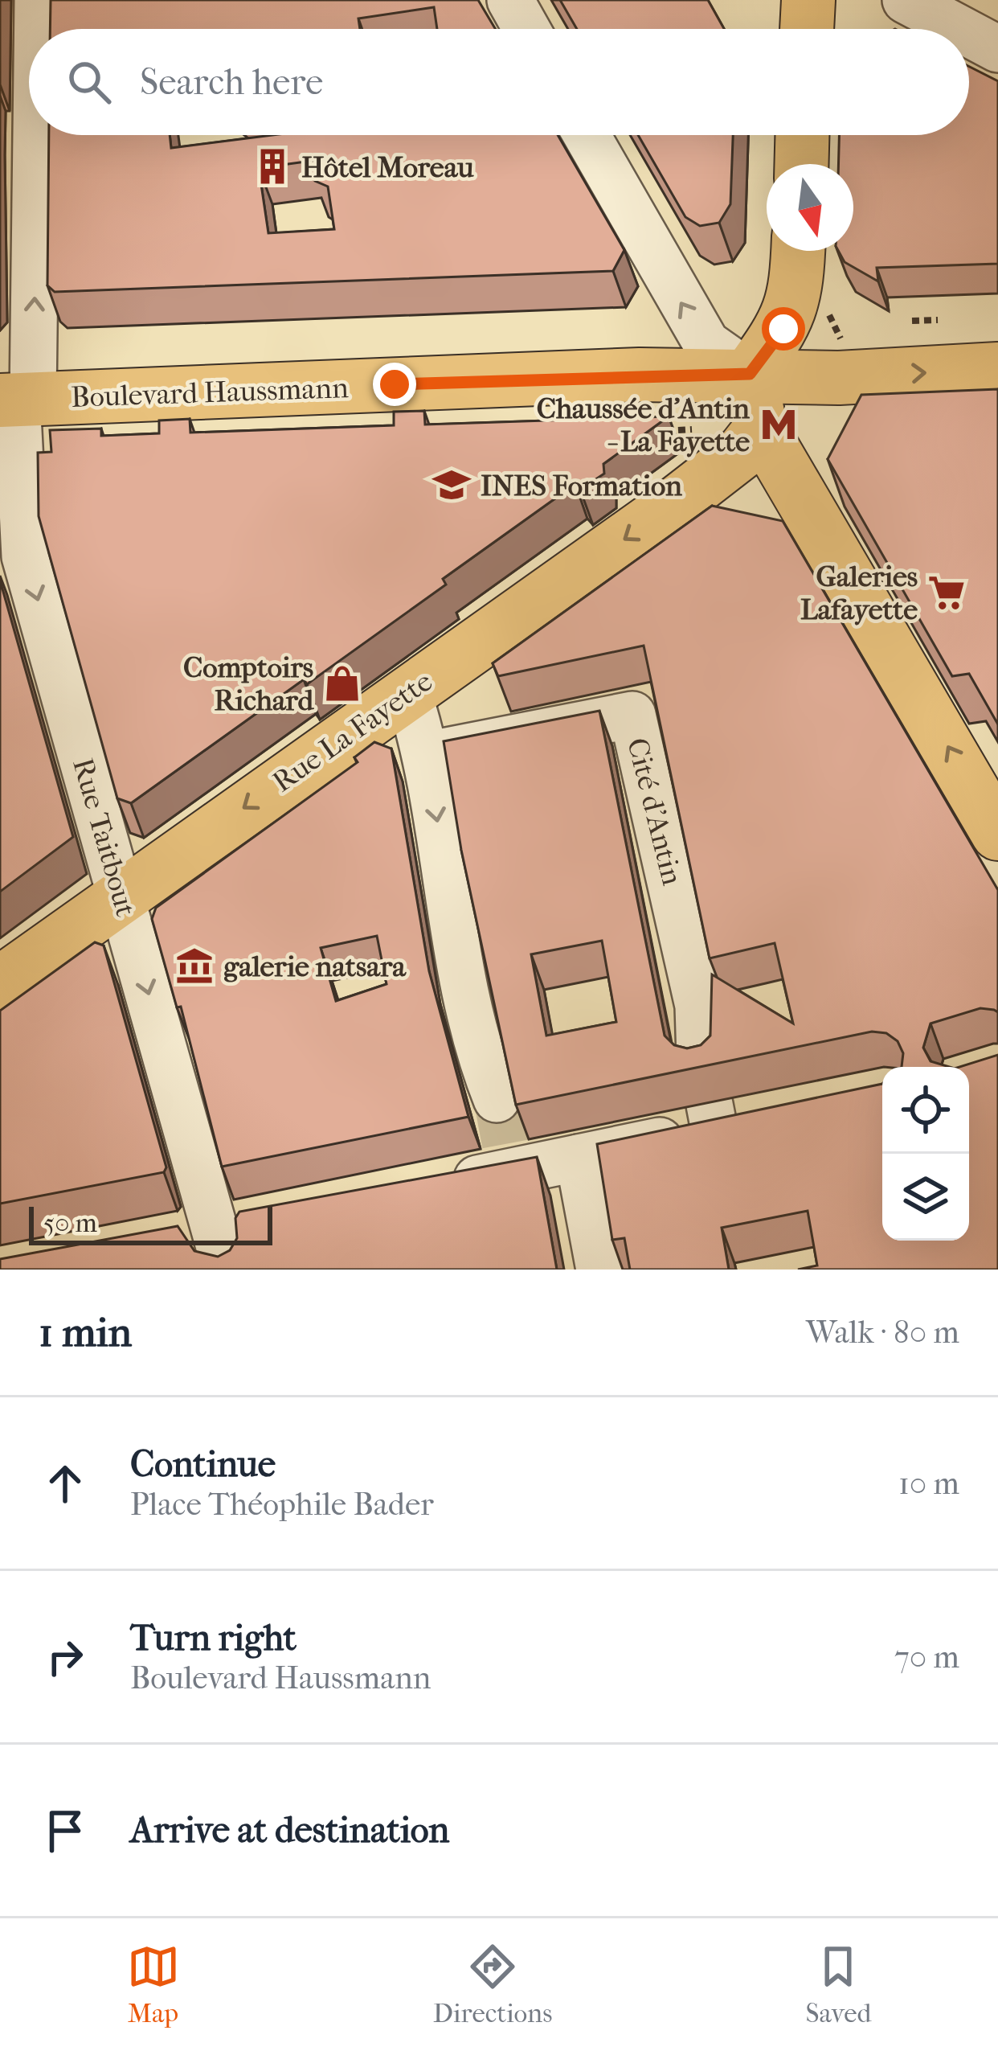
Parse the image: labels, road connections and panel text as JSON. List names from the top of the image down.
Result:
{
  "streets": {
    "main road": ["Boulevard Haussmann", "Rue La Fayette"],
    "street": ["Cité d'Antin", "Rue Taitbout"]
  },
  "crossings": [
    ["Boulevard Haussmann", "Rue Taitbout"],
    ["Rue La Fayette", "Rue Taitbout"]
  ],
  "one_way": ["Rue La Fayette"],
  "places": {
    "building": ["Hôtel Moreau"],
    "metro station": ["Chaussée d'Antin - La Fayette"],
    "school or university": ["INES Formation"],
    "supermarket": ["Galeries Lafayette"],
    "shop": ["Comptoirs Richard"],
    "museum": ["galerie natsara"]
  },
  "scale_bar": "50 m",
  "north": "bottom",
  "page": {
    "search": "Search here",
    "scale": "50 m",
    "heading": ["1 min", "Walk · 80 m"],
    "list": [
      ["Continue", "Place Théophile Bader", "10 m"],
      ["Turn right", "Boulevard Haussmann", "70 m"],
      "Arrive at destination"
    ],
    "nav": ["Map", "Directions", "Saved"]
  }
}
